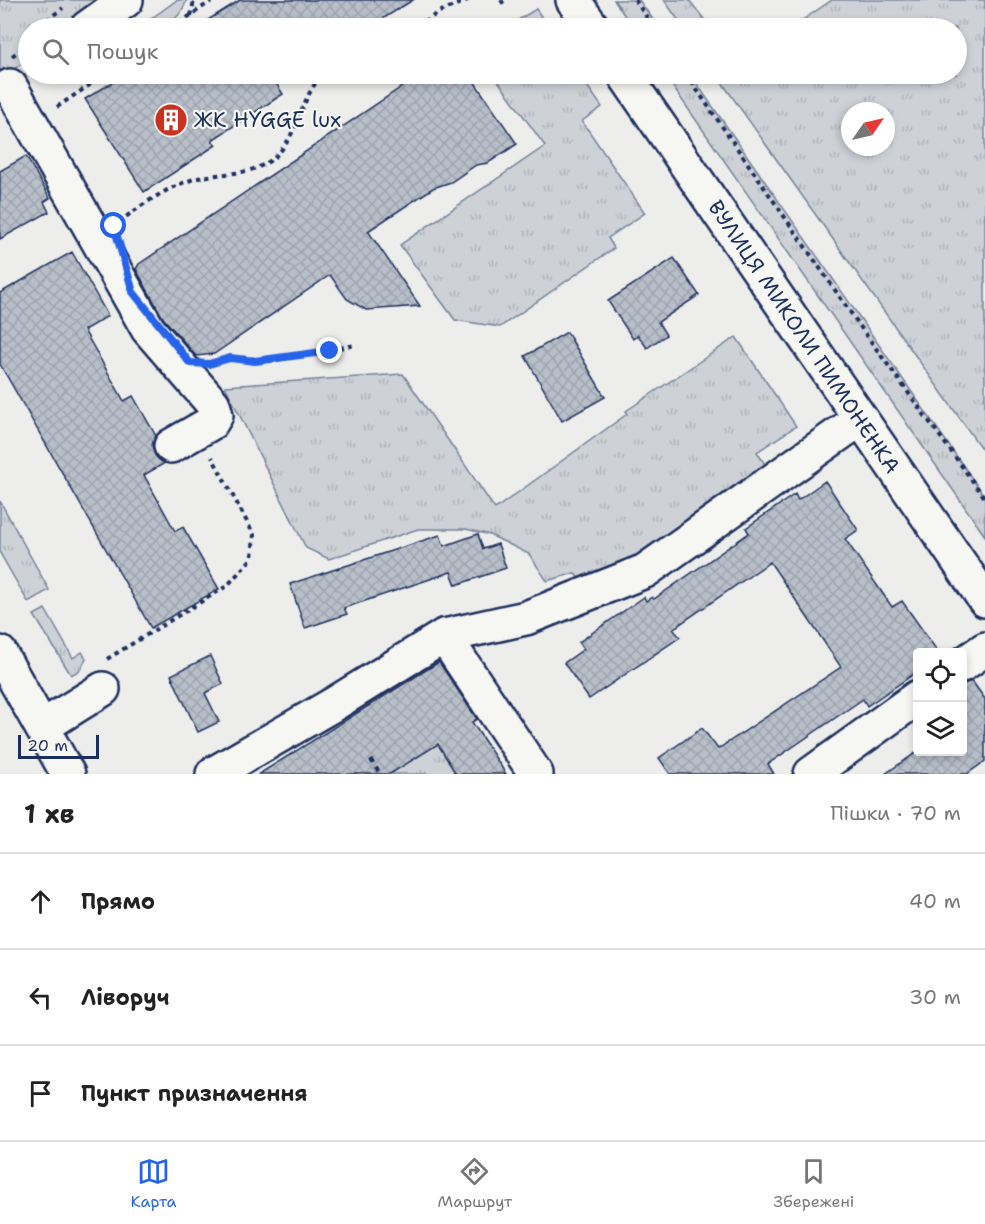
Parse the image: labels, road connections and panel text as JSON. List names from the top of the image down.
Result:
{
  "streets": {
    "street": ["ВУЛИЦЯ МИКОЛИ ПИМОНЕНКА"]
  },
  "places": {
    "building": ["ЖК HYGGE lux"]
  },
  "scale_bar": "20 m",
  "north": "top right",
  "page": {
    "search": "Пошук",
    "scale": "20 m",
    "heading": ["1 хв", "Пішки · 70 m"],
    "list": [
      ["Прямо", "40 m"],
      ["Ліворуч", "30 m"],
      "Пункт призначення"
    ],
    "nav": ["Карта", "Маршрут", "Збережені"]
  }
}
